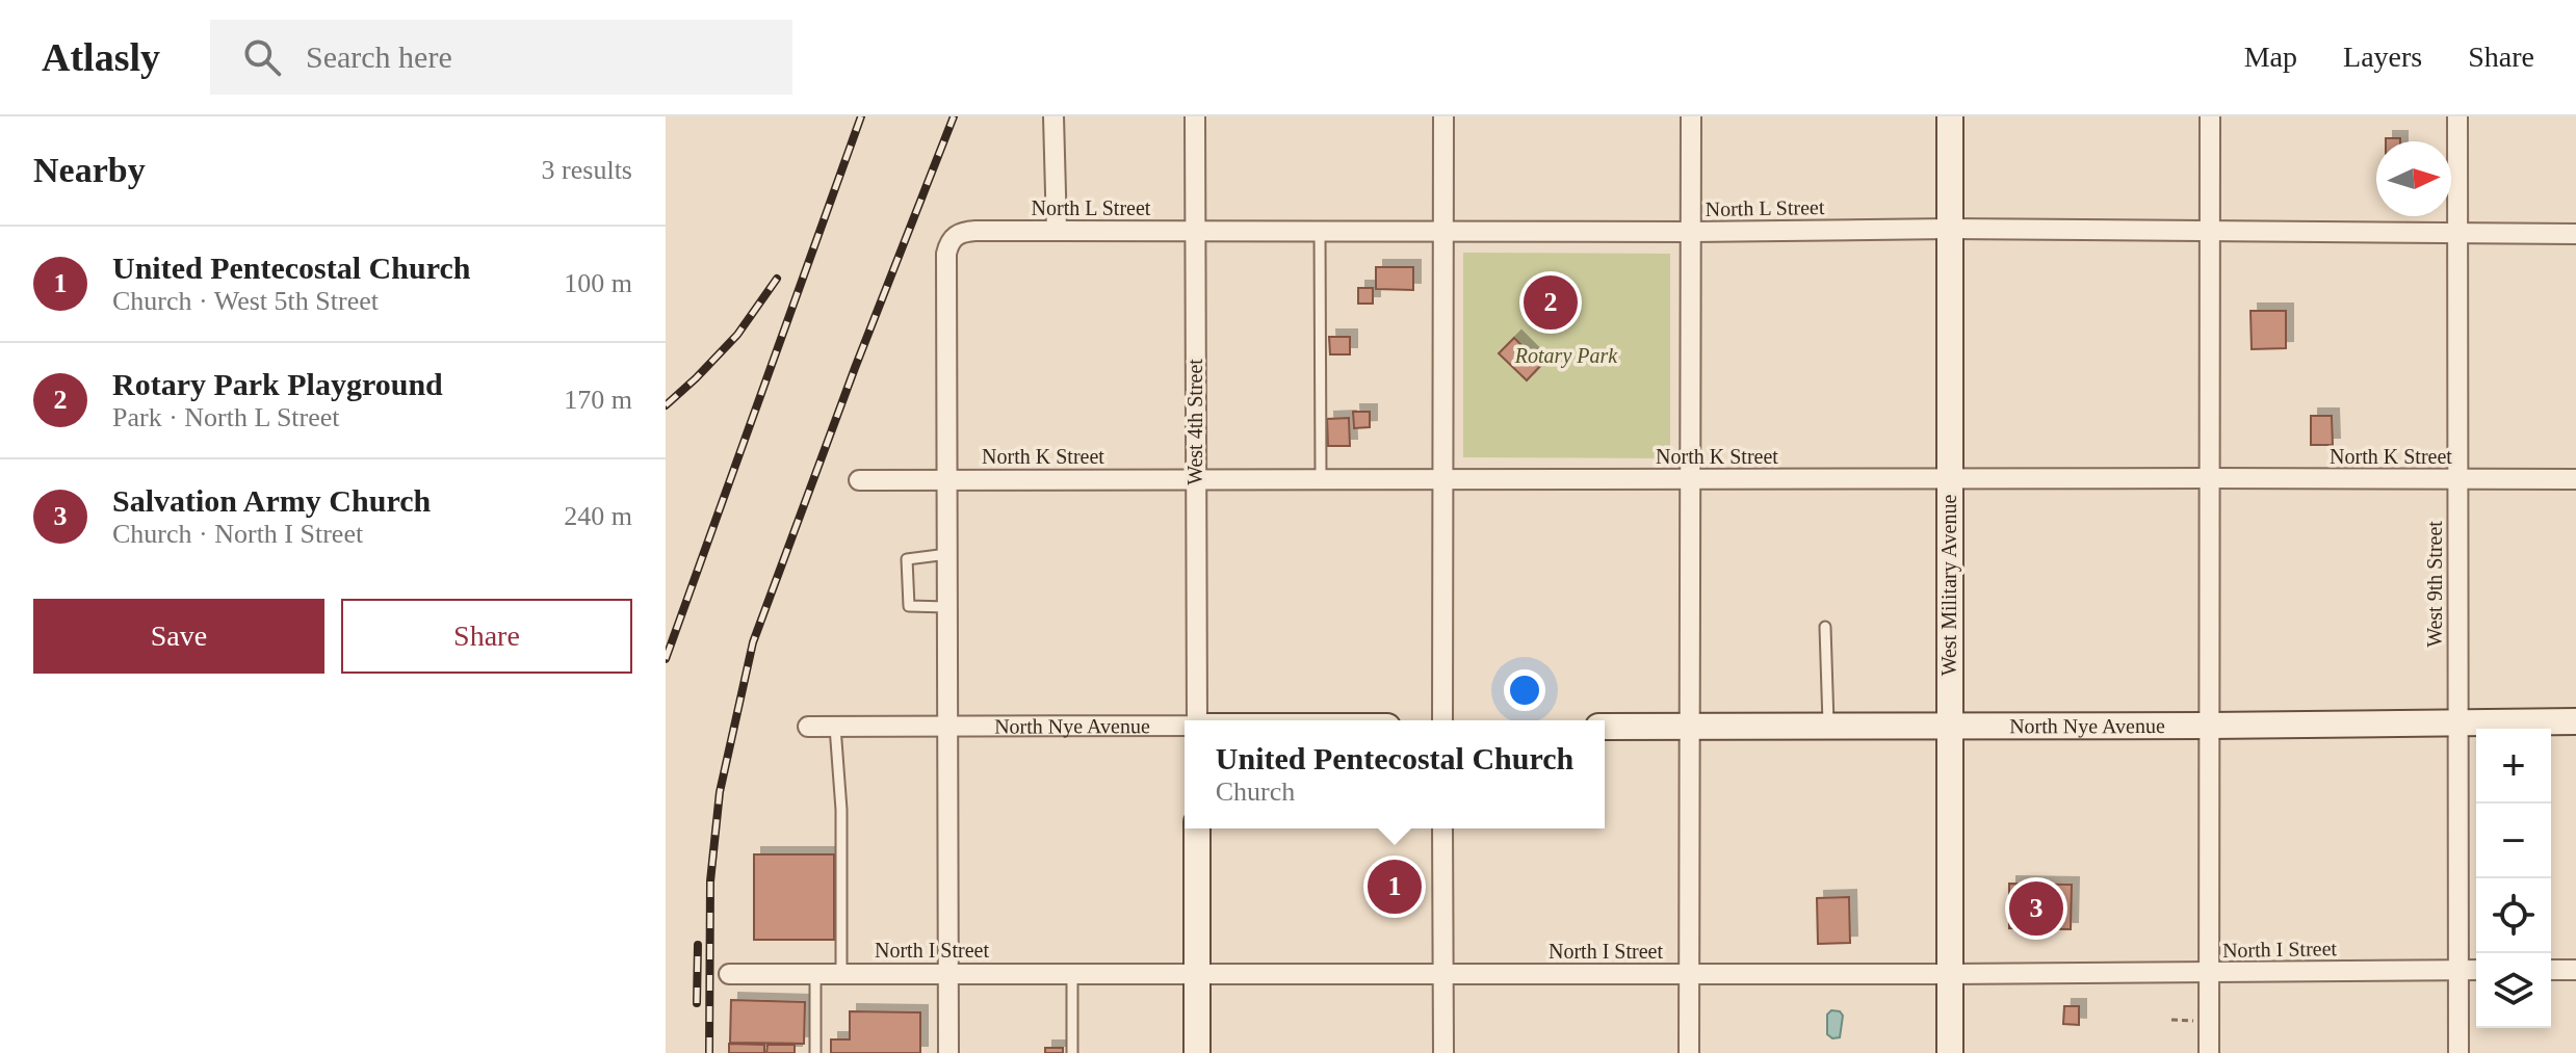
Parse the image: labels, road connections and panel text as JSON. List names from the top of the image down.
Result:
{
  "streets": {
    "street": [
      "North L Street",
      "West 4th Street",
      "North K Street",
      "West 9th Street",
      "West Military Avenue",
      "North Nye Avenue",
      "North I Street"
    ]
  },
  "crossings": [
    ["North L Street", "West 4th Street"],
    ["North L Street", "North K Street"],
    ["North L Street", "West 9th Street"],
    ["North L Street", "West Military Avenue"],
    ["West 4th Street", "North K Street"],
    ["North K Street", "West 9th Street"],
    ["North K Street", "West Military Avenue"],
    ["West 9th Street", "North Nye Avenue"],
    ["West 9th Street", "North I Street"],
    ["West Military Avenue", "North Nye Avenue"],
    ["West Military Avenue", "North I Street"]
  ],
  "parks": ["Rotary Park"],
  "north": "right",
  "page": {
    "header": "Atlasly",
    "search": "Search here",
    "nav": ["Map", "Layers", "Share"],
    "heading": ["Nearby", "3 results"],
    "list": [
      {
        "mark": "1",
        "name": "United Pentecostal Church",
        "note": "Church · West 5th Street",
        "value": "100 m"
      },
      {
        "mark": "2",
        "name": "Rotary Park Playground",
        "note": "Park · North L Street",
        "value": "170 m"
      },
      {
        "mark": "3",
        "name": "Salvation Army Church",
        "note": "Church · North I Street",
        "value": "240 m"
      }
    ],
    "pins": ["2", "1", "3"],
    "buttons": ["Save", "Share"],
    "popup": ["United Pentecostal Church", "Church"],
    "map_buttons": ["+", "−"]
  }
}
